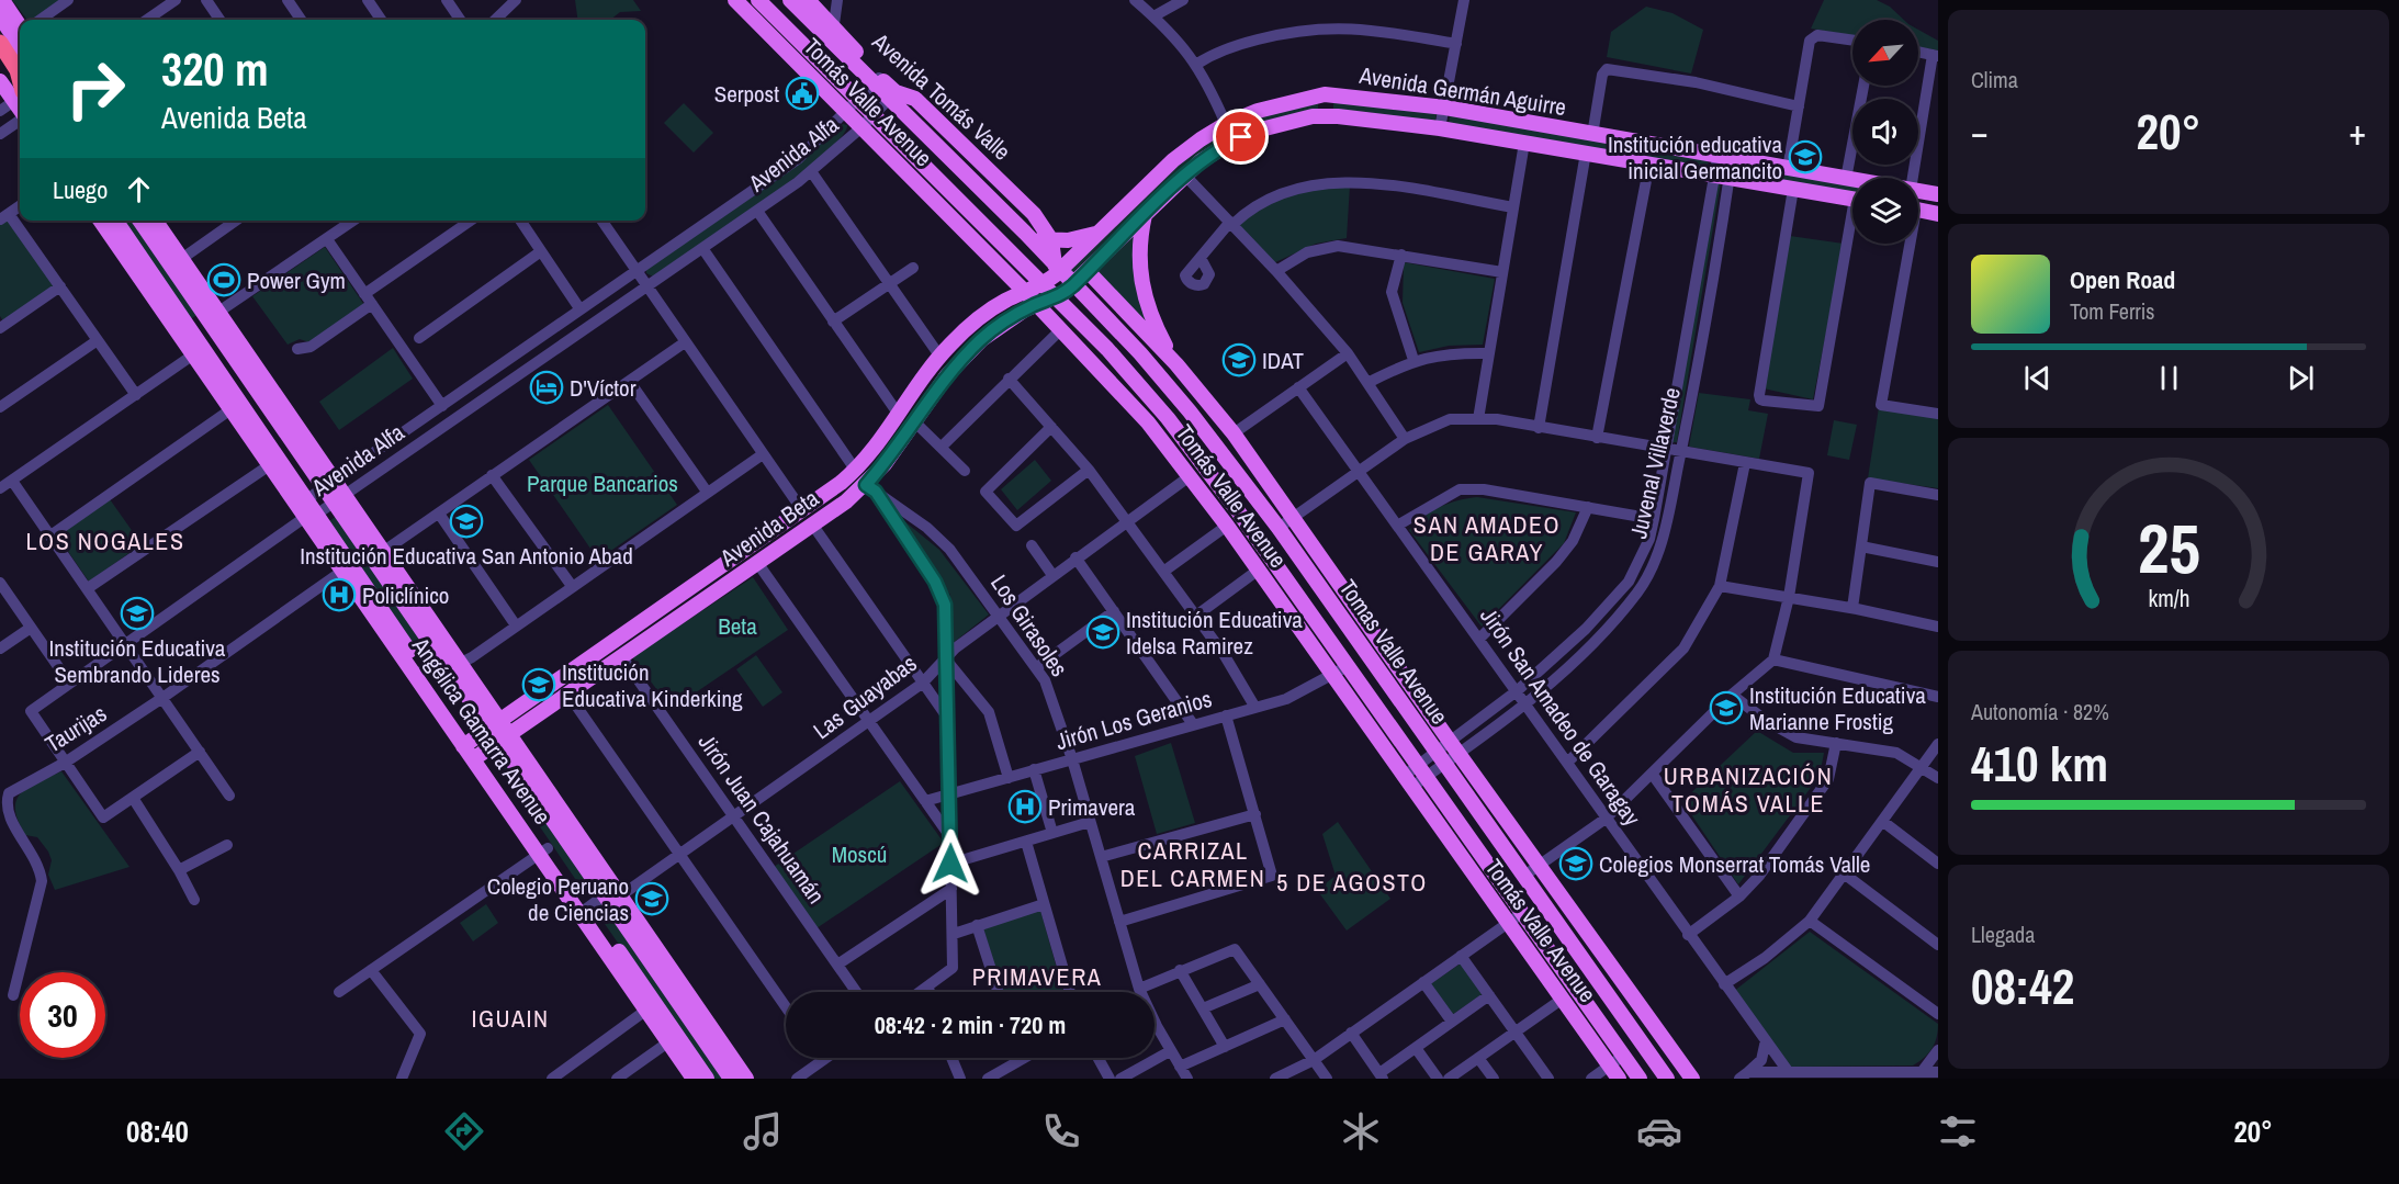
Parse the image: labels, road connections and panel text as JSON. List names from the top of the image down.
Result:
{
  "streets": {
    "main road": [
      "Avenida Germán Aguirre",
      "Avenida Tomás Valle",
      "Tomás Valle Avenue",
      "Avenida Beta",
      "Tomas Valle Avenue",
      "Angélica Gamarra Avenue"
    ],
    "street": [
      "Avenida Alfa",
      "Juvenal Villaverde",
      "Los Girasoles",
      "Las Guayabas",
      "Jirón San Amadeo de Garagay",
      "Jirón Los Geranios",
      "Taurijas",
      "Jirón Juan Cajahuamán"
    ]
  },
  "crossings": [
    ["Avenida Germán Aguirre", "Avenida Tomás Valle"],
    ["Avenida Germán Aguirre", "Tomás Valle Avenue"],
    ["Avenida Germán Aguirre", "Juvenal Villaverde"],
    ["Avenida Germán Aguirre", "Avenida Beta"],
    ["Avenida Germán Aguirre", "Tomas Valle Avenue"],
    ["Avenida Tomás Valle", "Tomás Valle Avenue"],
    ["Avenida Tomás Valle", "Avenida Alfa"],
    ["Avenida Tomás Valle", "Tomas Valle Avenue"],
    ["Tomás Valle Avenue", "Avenida Alfa"],
    ["Tomás Valle Avenue", "Juvenal Villaverde"],
    ["Tomás Valle Avenue", "Avenida Beta"],
    ["Tomás Valle Avenue", "Tomas Valle Avenue"],
    ["Tomás Valle Avenue", "Las Guayabas"],
    ["Tomás Valle Avenue", "Jirón Los Geranios"],
    ["Avenida Alfa", "Taurijas"],
    ["Avenida Alfa", "Angélica Gamarra Avenue"],
    ["Juvenal Villaverde", "Tomas Valle Avenue"],
    ["Juvenal Villaverde", "Jirón San Amadeo de Garagay"],
    ["Avenida Beta", "Los Girasoles"],
    ["Avenida Beta", "Angélica Gamarra Avenue"],
    ["Avenida Beta", "Jirón Juan Cajahuamán"],
    ["Los Girasoles", "Las Guayabas"],
    ["Los Girasoles", "Jirón Los Geranios"],
    ["Las Guayabas", "Angélica Gamarra Avenue"],
    ["Las Guayabas", "Jirón Juan Cajahuamán"],
    ["Taurijas", "Angélica Gamarra Avenue"]
  ],
  "districts": [
    "SAN AMADEO DE GARAY",
    "LOS NOGALES",
    "URBANIZACIÓN TOMÁS VALLE",
    "CARRIZAL DEL CARMEN",
    "5 DE AGOSTO",
    "PRIMAVERA",
    "IGUAIN"
  ],
  "parks": ["Parque Bancarios", "Beta", "Moscú"],
  "places": {
    "public building": ["Serpost"],
    "school or university": [
      "Institución educativa inicial Germancito",
      "IDAT",
      "Institución Educativa San Antonio Abad",
      "Institución Educativa Sembrando Lideres",
      "Institución Educativa Idelsa Ramirez",
      "Institución Educativa Kinderking",
      "Institución Educativa Marianne Frostig",
      "Colegios Monserrat Tomás Valle",
      "Colegio Peruano de Ciencias"
    ],
    "sports": ["Power Gym"],
    "hotel": ["D'Víctor"],
    "hospital": ["Policlínico", "Primavera"]
  },
  "north": "bottom left",
  "page": {
    "tile": [
      "Clima",
      ["Autonomía · 82%", "410 km"],
      ["Llegada", "08:42"]
    ],
    "turn": ["320 m", "Avenida Beta"],
    "heat": ["−", "20°", "+"],
    "then": "Luego",
    "song": ["Open Road", "Tom Ferris"],
    "limit": "30",
    "trip": "08:42 · 2 min · 720 m",
    "tabs": ["08:40", "20°"],
    "gauge": ["25", "km/h"]
  }
}
